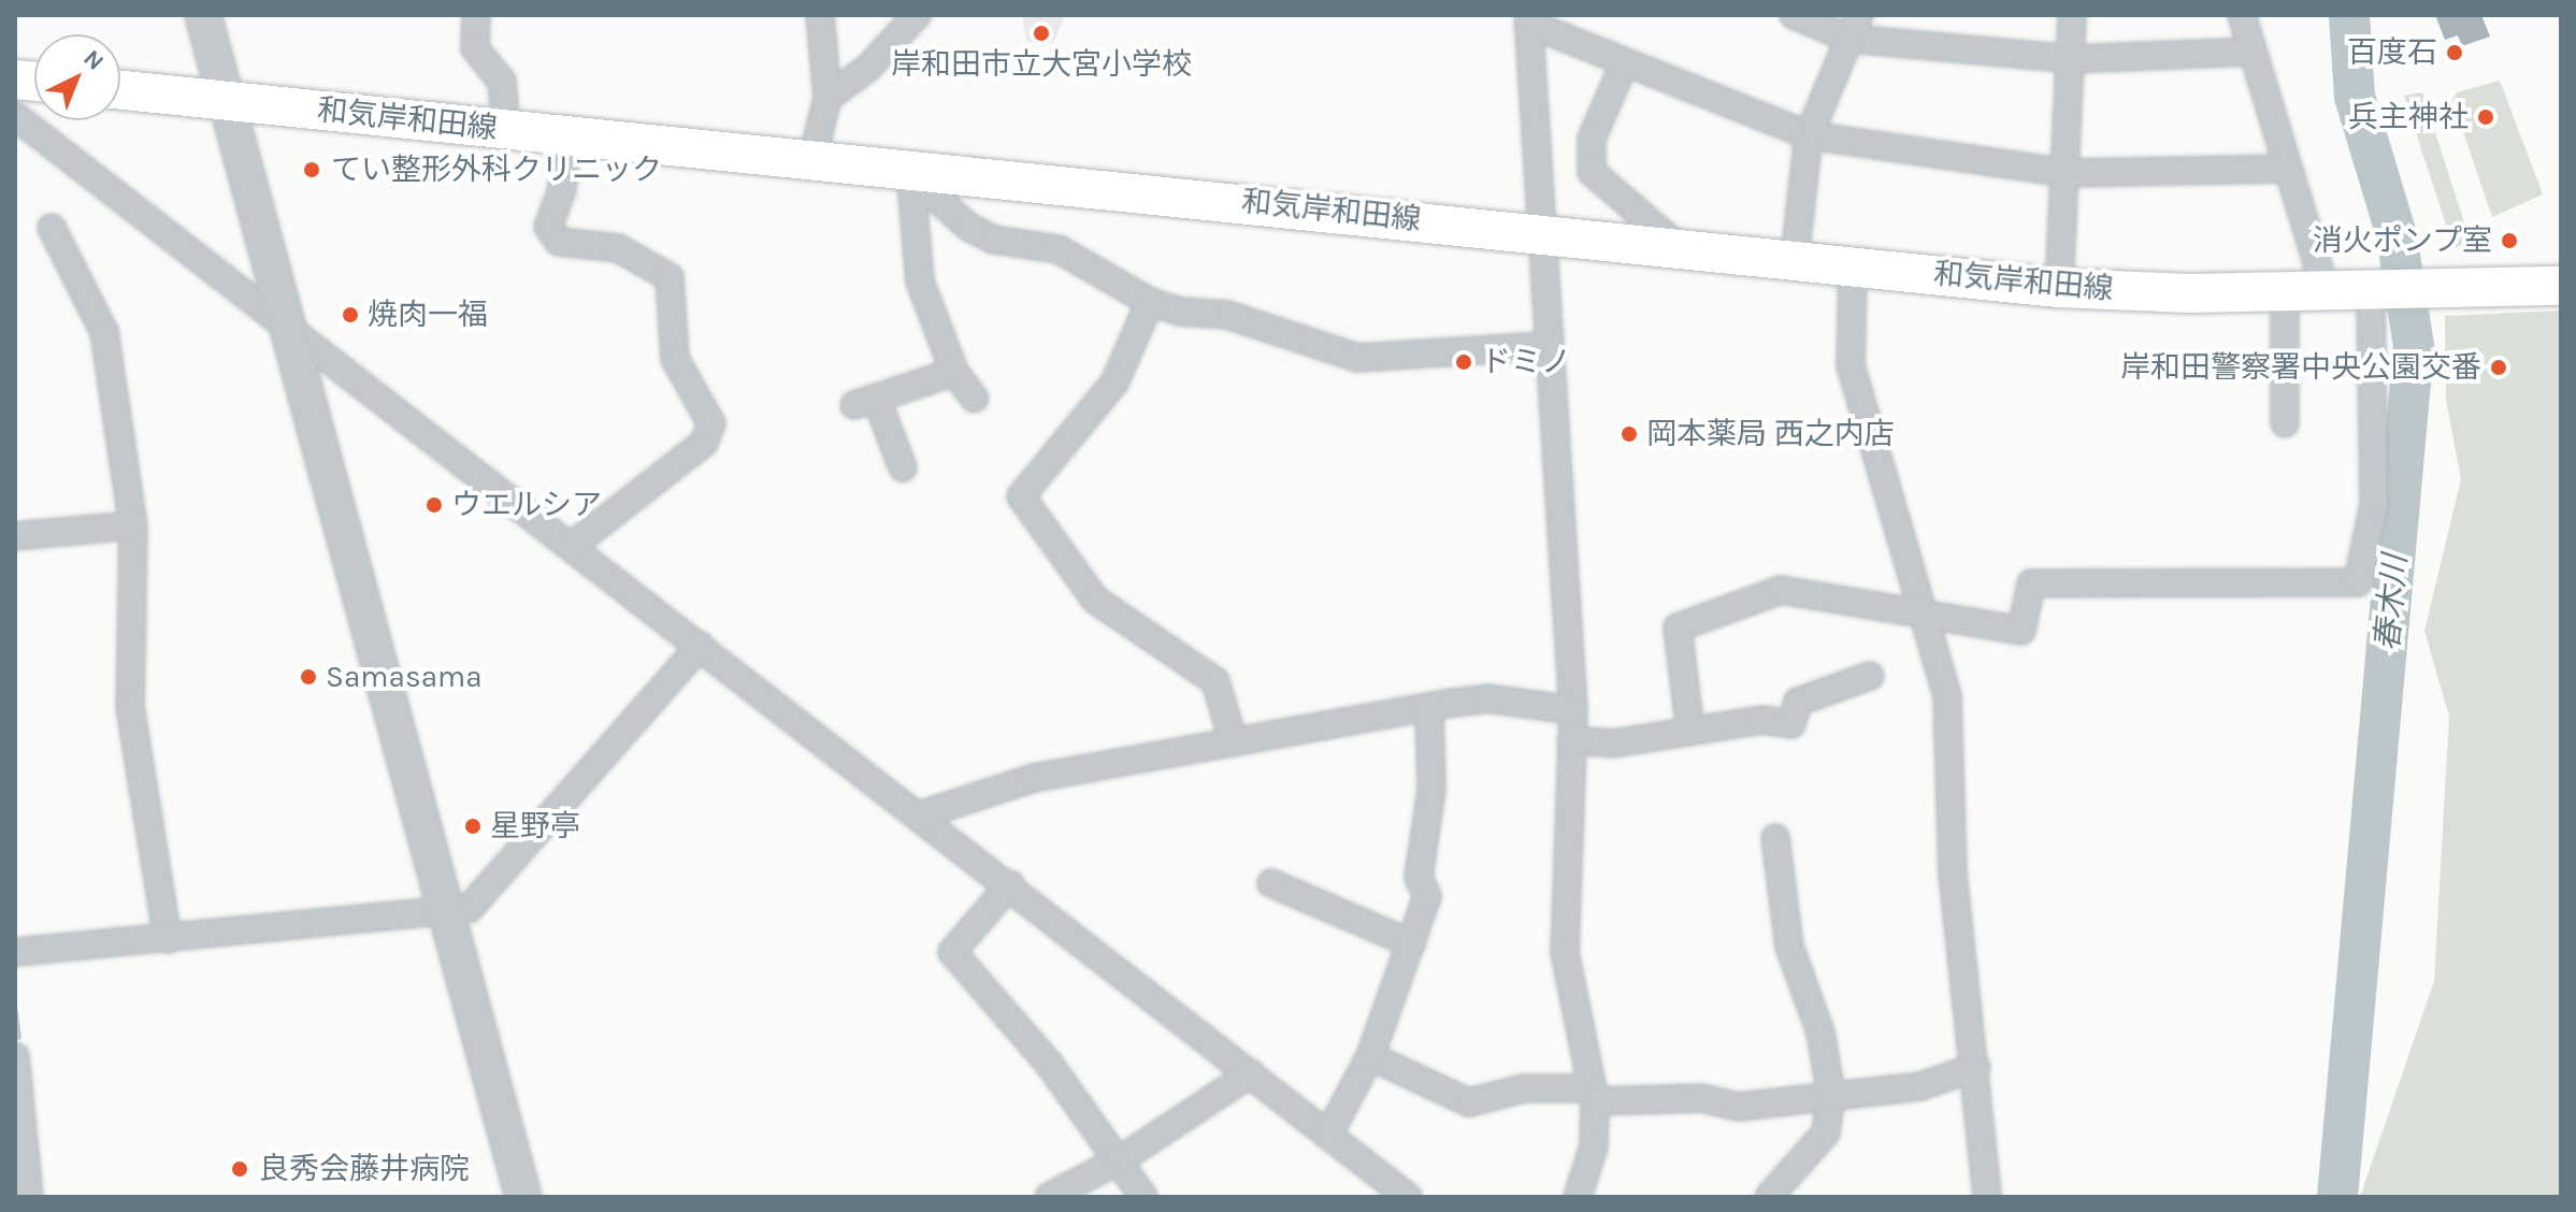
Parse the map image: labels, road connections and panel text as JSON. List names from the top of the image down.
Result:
{
  "streets": {
    "main road": ["和気岸和田線"]
  },
  "water": ["春木川"],
  "places": [
    "岸和田市立大宮小学校",
    "百度石",
    "兵主神社",
    "てい整形外科クリニック",
    "消火ポンプ室",
    "焼肉一福",
    "ドミノ",
    "岸和田警察署中央公園交番",
    "岡本薬局 西之内店",
    "ウエルシア",
    "Samasama",
    "星野亭",
    "良秀会藤井病院"
  ],
  "north": "top right"
}
